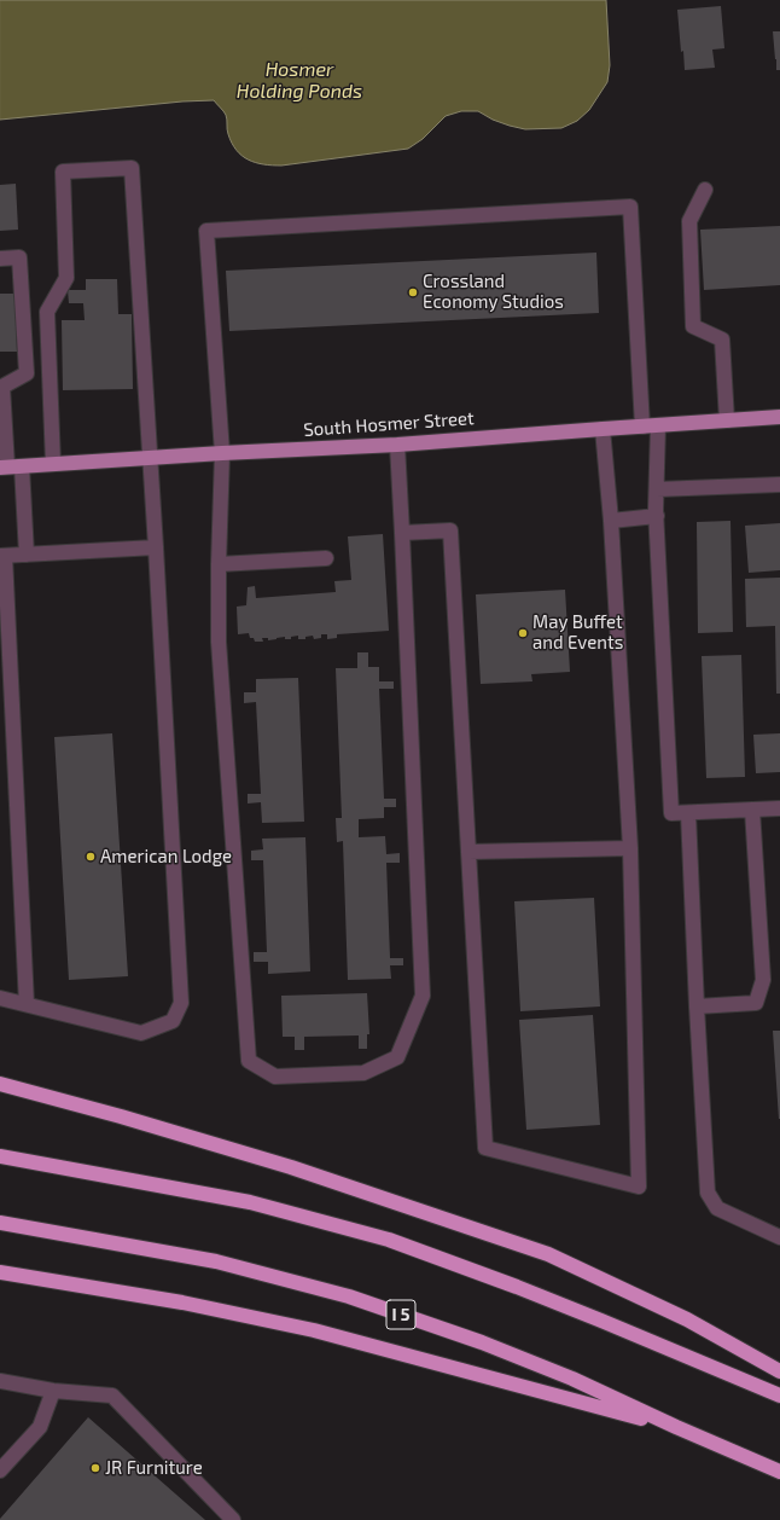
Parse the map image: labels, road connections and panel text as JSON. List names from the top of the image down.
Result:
{
  "streets": {
    "highway": ["I 5"],
    "main road": ["South Hosmer Street"]
  },
  "water": ["Hosmer Holding Ponds"],
  "places": [
    "Crossland Economy Studios",
    "May Buffet and Events",
    "American Lodge",
    "JR Furniture"
  ]
}
